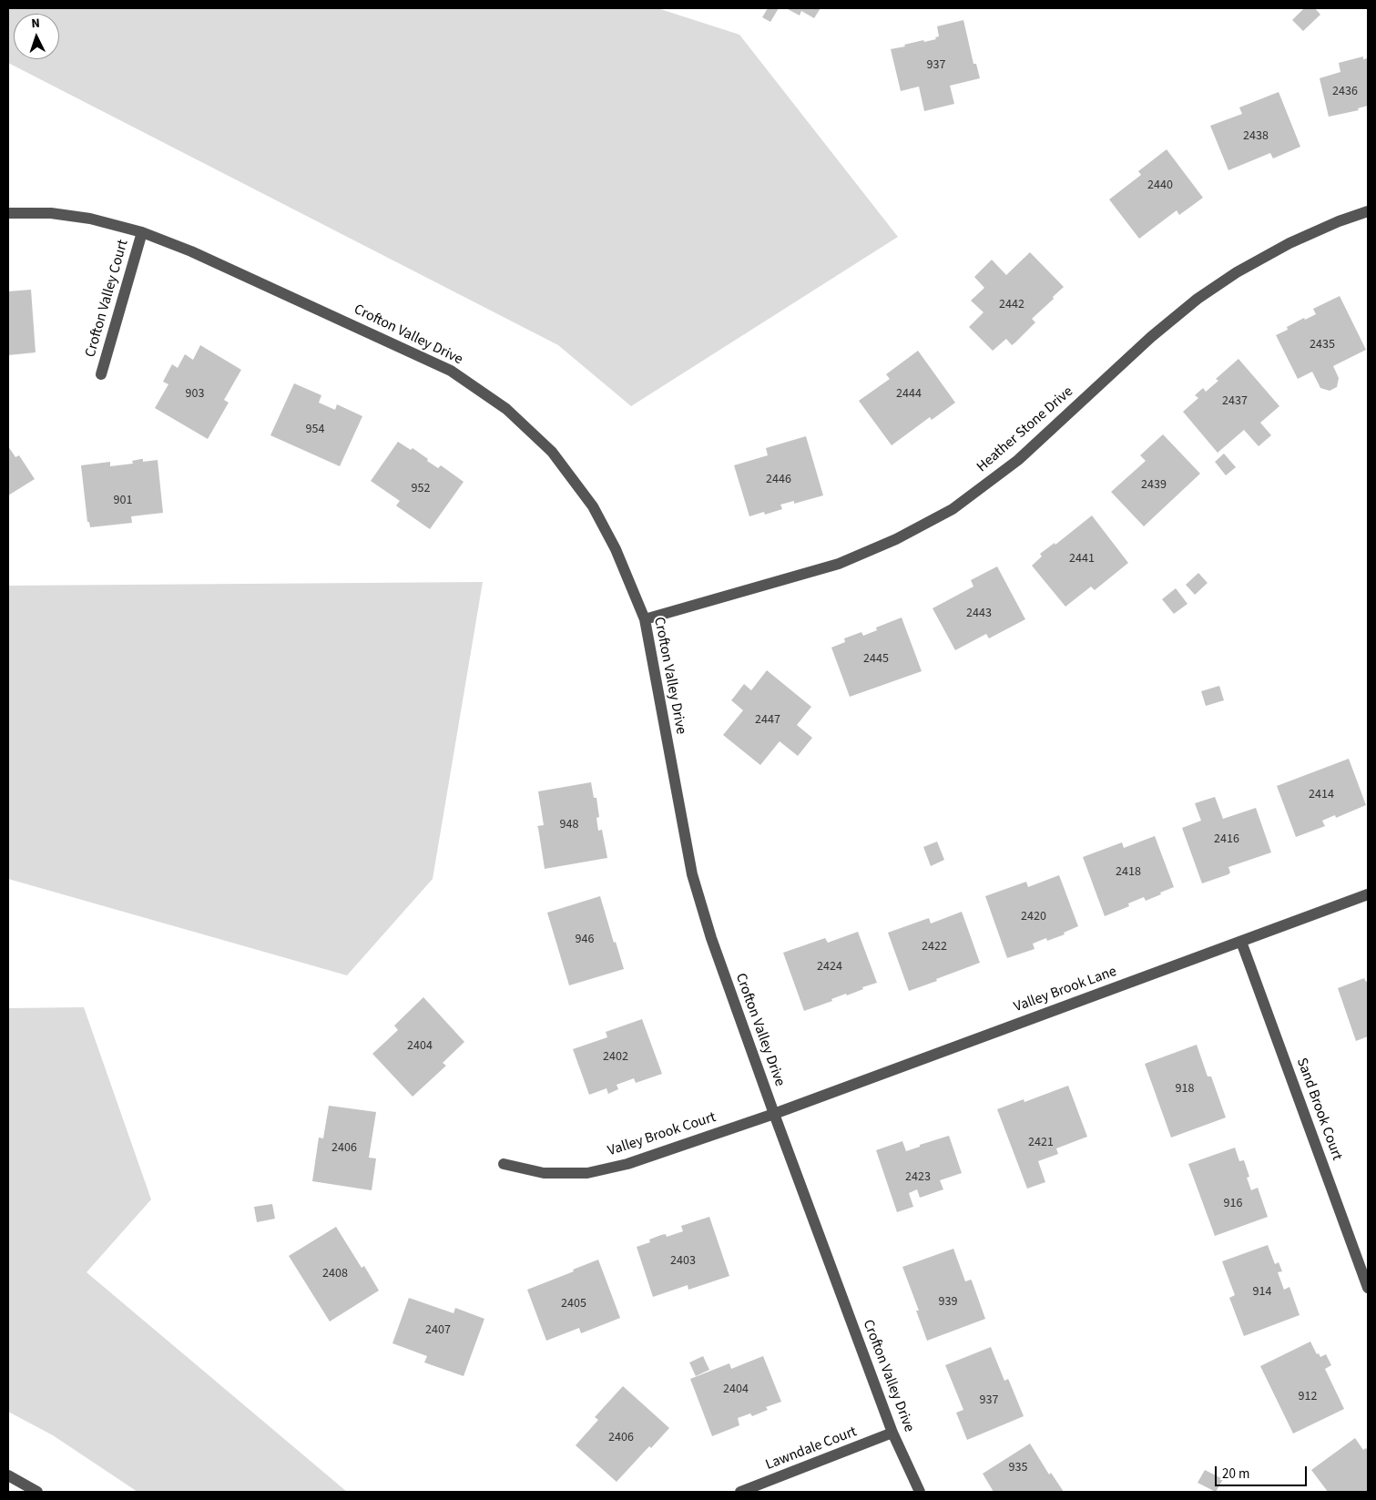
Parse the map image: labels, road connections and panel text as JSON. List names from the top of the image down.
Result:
{
  "streets": {
    "street": [
      "Crofton Valley Court",
      "Crofton Valley Drive",
      "Heather Stone Drive",
      "Valley Brook Lane",
      "Sand Brook Court",
      "Valley Brook Court",
      "Lawndale Court"
    ]
  },
  "crossings": [
    ["Crofton Valley Court", "Crofton Valley Drive"],
    ["Crofton Valley Drive", "Heather Stone Drive"],
    ["Crofton Valley Drive", "Valley Brook Lane"],
    ["Crofton Valley Drive", "Valley Brook Court"],
    ["Crofton Valley Drive", "Lawndale Court"],
    ["Valley Brook Lane", "Sand Brook Court"],
    ["Valley Brook Lane", "Valley Brook Court"]
  ],
  "house_numbers": [
    "937",
    "2436",
    "2438",
    "2440",
    "2442",
    "2435",
    "903",
    "2444",
    "2437",
    "954",
    "2446",
    "2439",
    "952",
    "901",
    "2441",
    "2443",
    "2445",
    "2447",
    "2414",
    "948",
    "2416",
    "2418",
    "2420",
    "946",
    "2422",
    "2424",
    "2404",
    "2402",
    "918",
    "2421",
    "2406",
    "2423",
    "916",
    "2403",
    "2408",
    "914",
    "939",
    "2405",
    "2407",
    "2404",
    "912",
    "937",
    "2406",
    "935"
  ],
  "scale_bar": "20 m",
  "north": "top"
}
